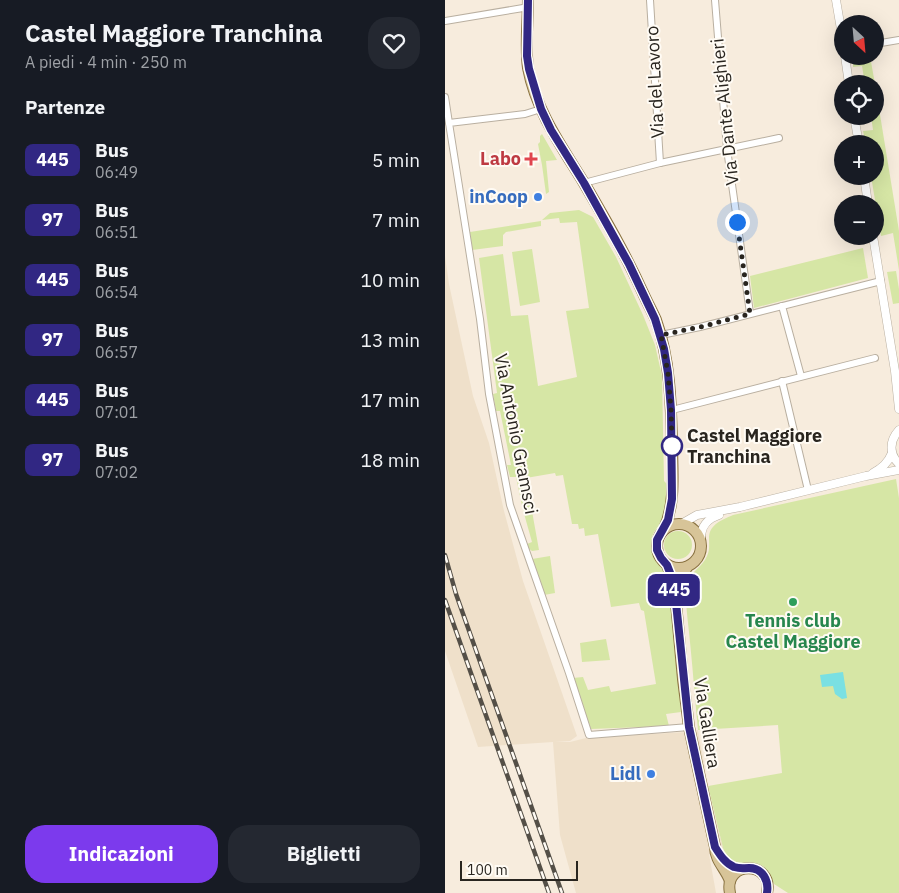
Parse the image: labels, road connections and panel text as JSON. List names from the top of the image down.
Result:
{
  "streets": {
    "main road": ["Via Galliera"],
    "street": ["Via del Lavoro", "Via Dante Alighieri", "Via Antonio Gramsci"]
  },
  "crossings": [
    ["Via Antonio Gramsci", "Via Galliera"]
  ],
  "places": {
    "health": ["Labo"],
    "other": [
      "inCoop",
      "Castel Maggiore Tranchina",
      "Tennis club Castel Maggiore",
      "Lidl"
    ]
  },
  "lines": ["bus line 445"],
  "scale_bar": "100 m",
  "north": "bottom right",
  "page": {
    "heading": [
      ["Castel Maggiore Tranchina", "A piedi · 4 min · 250 m"],
      "Partenze"
    ],
    "on_map": "445",
    "map_buttons": ["+", "−"],
    "list": [
      {
        "mark": "445",
        "name": "Bus",
        "note": "06:49",
        "value": "5 min"
      },
      {
        "mark": "97",
        "name": "Bus",
        "note": "06:51",
        "value": "7 min"
      },
      {
        "mark": "445",
        "name": "Bus",
        "note": "06:54",
        "value": "10 min"
      },
      {
        "mark": "97",
        "name": "Bus",
        "note": "06:57",
        "value": "13 min"
      },
      {
        "mark": "445",
        "name": "Bus",
        "note": "07:01",
        "value": "17 min"
      },
      {
        "mark": "97",
        "name": "Bus",
        "note": "07:02",
        "value": "18 min"
      }
    ],
    "buttons": ["Indicazioni", "Biglietti"],
    "scale": "100 m"
  }
}
